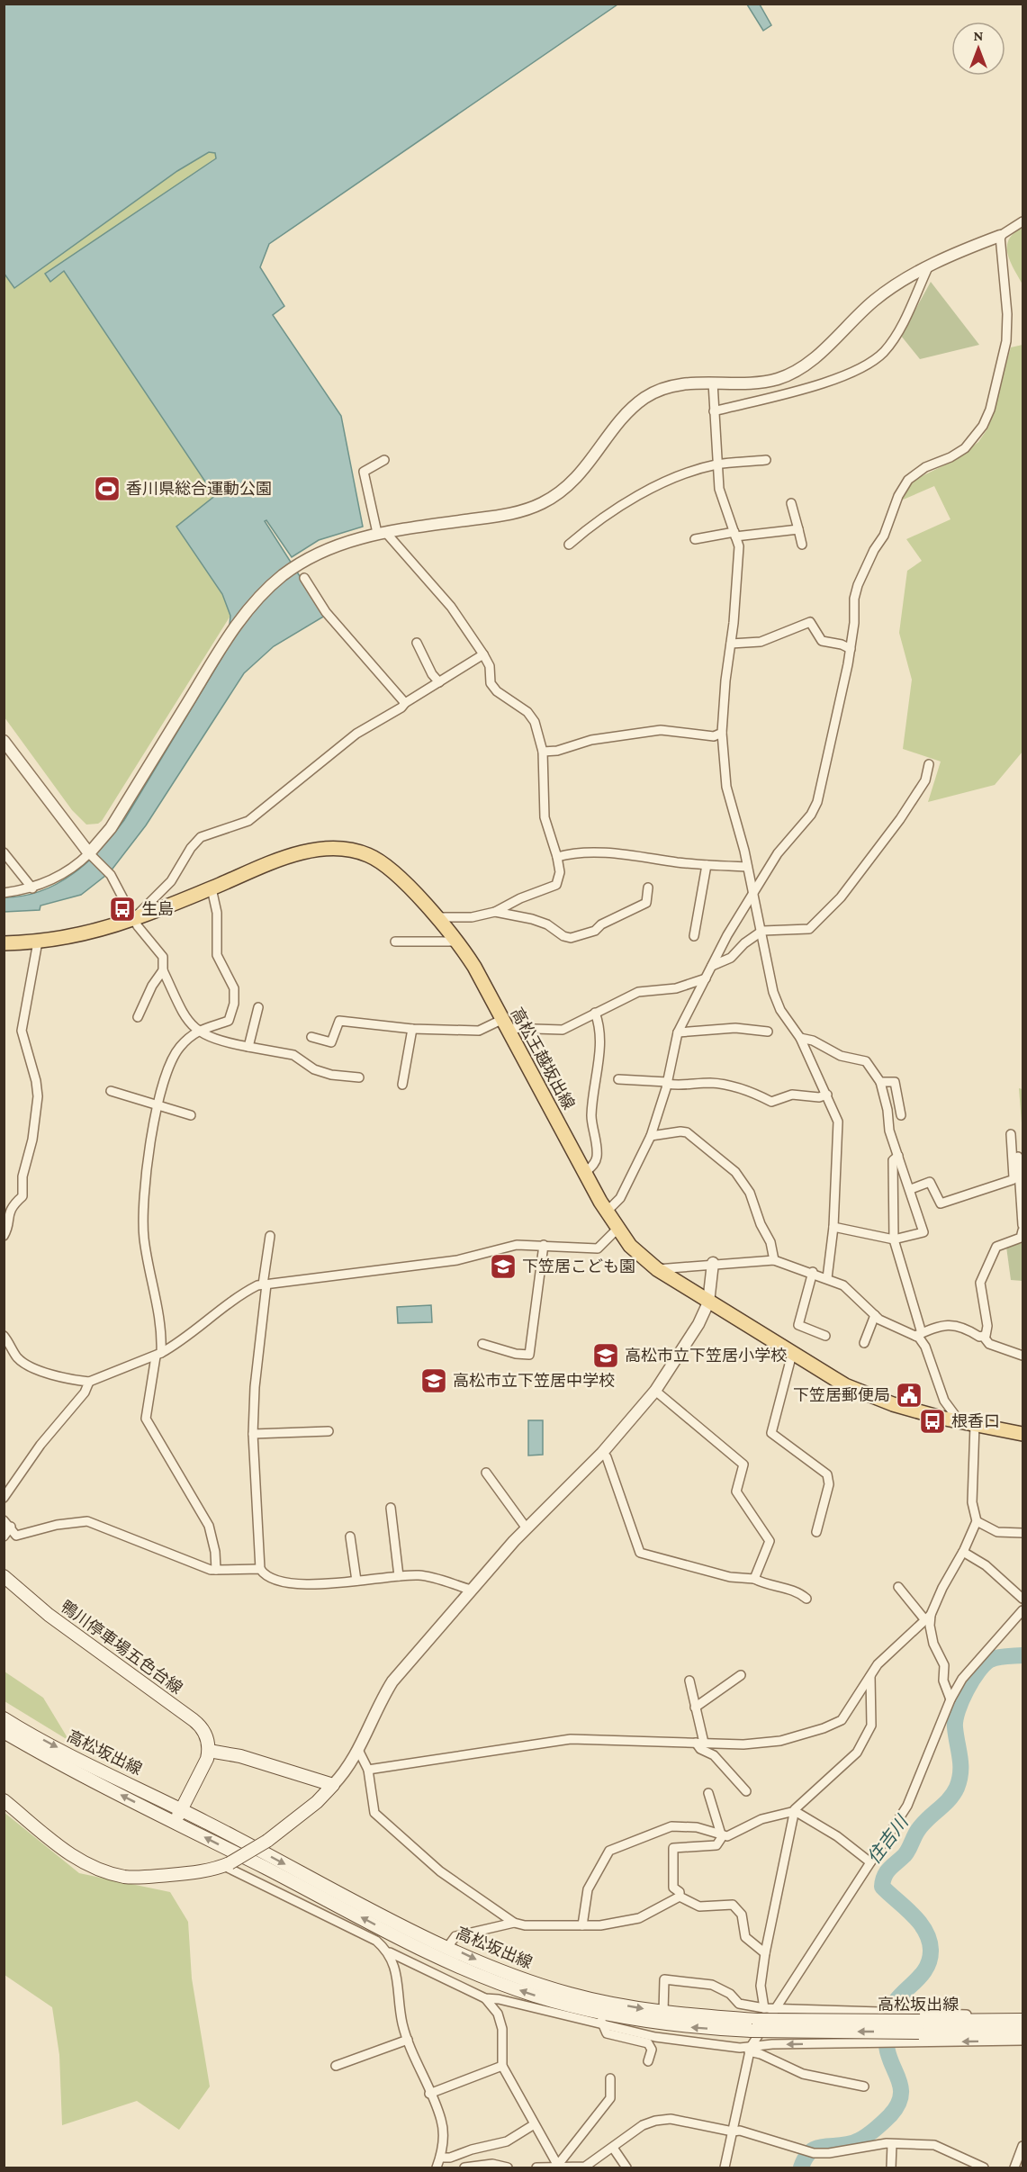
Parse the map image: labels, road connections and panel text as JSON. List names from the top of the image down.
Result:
{
  "streets": {
    "main road": ["高松王越坂出線", "鴨川停車場五色台線", "高松坂出線"]
  },
  "water": ["住吉川"],
  "places": {
    "sports": ["香川県総合運動公園"],
    "bus stop": ["生島", "根香口"],
    "school or university": ["下笠居こども園", "高松市立下笠居小学校", "高松市立下笠居中学校"],
    "public building": ["下笠居郵便局"]
  },
  "north": "top"
}
